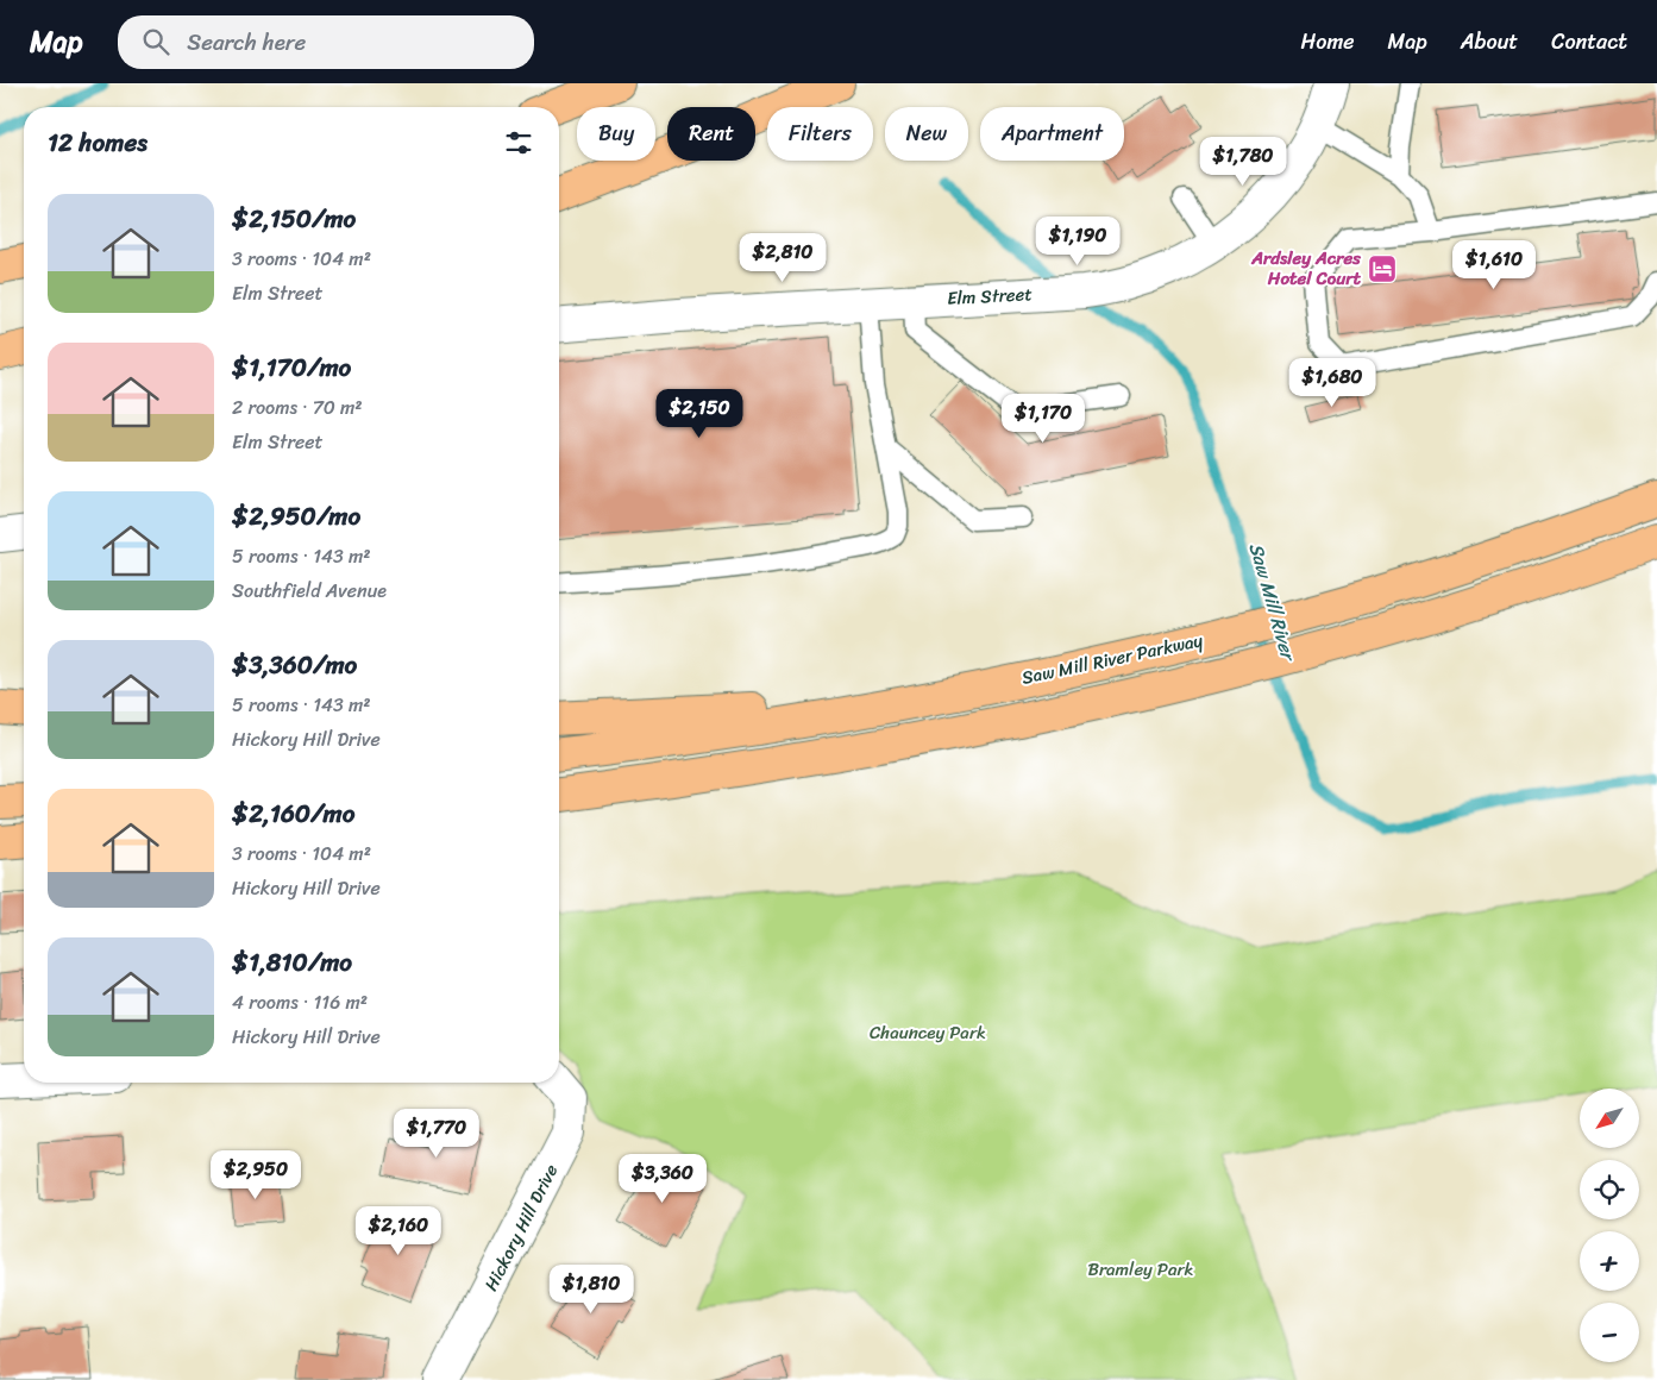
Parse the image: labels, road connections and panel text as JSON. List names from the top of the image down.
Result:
{
  "streets": {
    "highway": ["Saw Mill River Parkway"],
    "street": ["Elm Street", "Hickory Hill Drive"]
  },
  "water": ["Saw Mill River"],
  "parks": ["Chauncey Park", "Bramley Park"],
  "places": {
    "hotel": ["Ardsley Acres Hotel Court"]
  },
  "north": "bottom left",
  "page": {
    "header": "Map",
    "search": "Search here",
    "nav": [
      "Home",
      "Map",
      "About",
      "Contact"
    ],
    "chip": [
      "Buy",
      "Rent",
      "Filters",
      "New",
      "Apartment"
    ],
    "heading": "12 homes",
    "price": [
      "$1,780",
      "$1,190",
      "$2,810",
      "$1,610",
      "$1,680",
      "$2,150",
      "$1,170",
      "$1,770",
      "$2,950",
      "$3,360",
      "$2,160",
      "$1,810"
    ],
    "list": [
      {
        "name": "$2,150/mo",
        "note": "3 rooms · 104 m² · Elm Street"
      },
      {
        "name": "$1,170/mo",
        "note": "2 rooms · 70 m² · Elm Street"
      },
      {
        "name": "$2,950/mo",
        "note": "5 rooms · 143 m² · Southfield Avenue"
      },
      {
        "name": "$3,360/mo",
        "note": "5 rooms · 143 m² · Hickory Hill Drive"
      },
      {
        "name": "$2,160/mo",
        "note": "3 rooms · 104 m² · Hickory Hill Drive"
      },
      {
        "name": "$1,810/mo",
        "note": "4 rooms · 116 m² · Hickory Hill Drive"
      }
    ],
    "map_buttons": ["+", "−"]
  }
}
